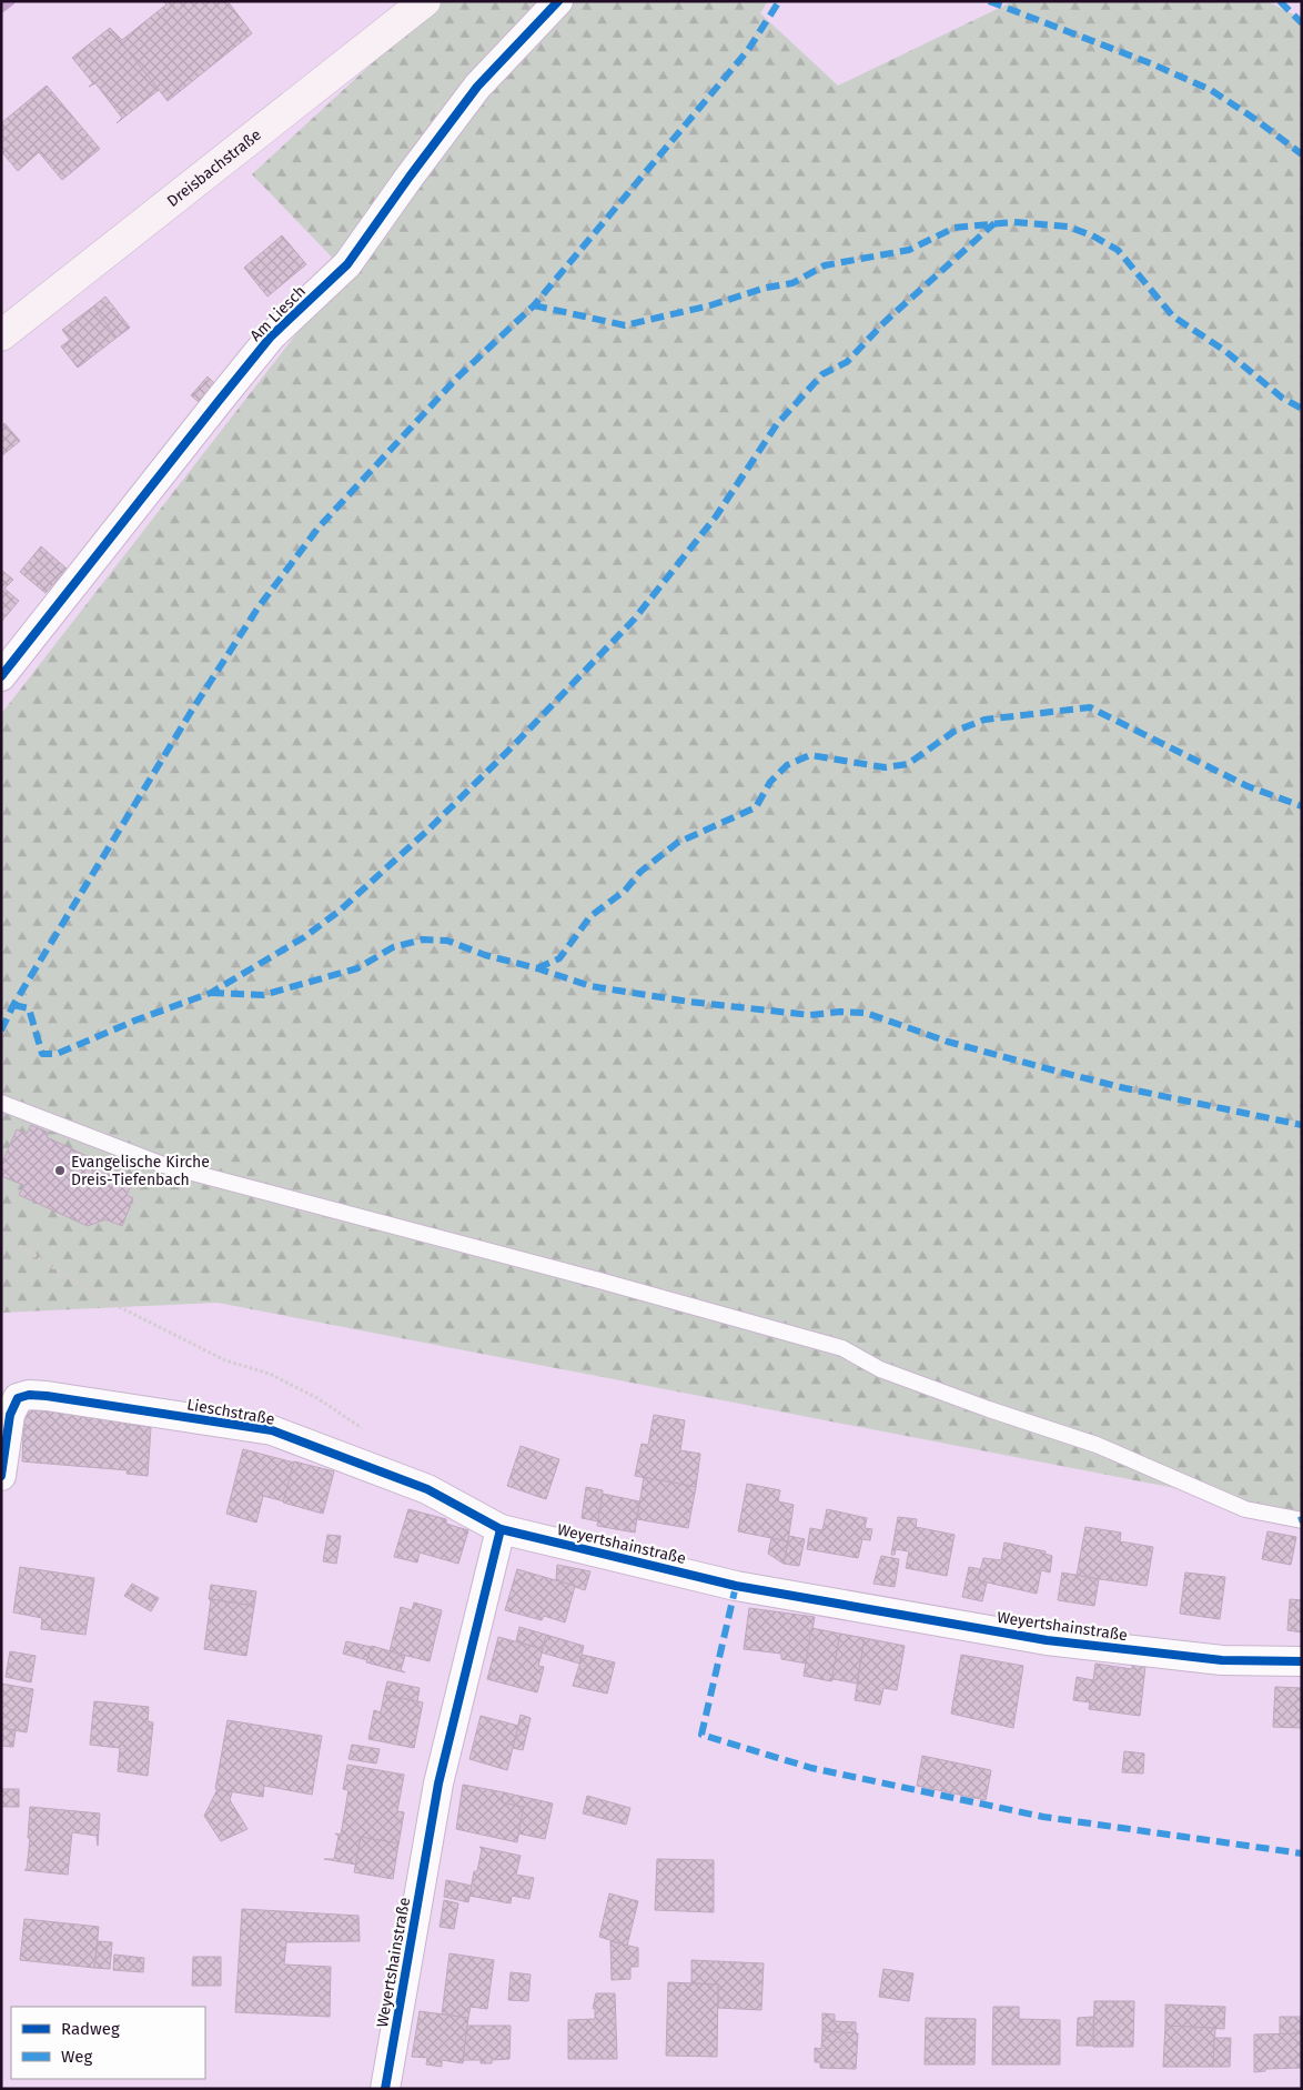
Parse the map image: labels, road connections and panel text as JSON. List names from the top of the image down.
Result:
{
  "streets": {
    "main road": ["Dreisbachstraße"],
    "street": ["Am Liesch", "Lieschstraße", "Weyertshainstraße"]
  },
  "crossings": [
    ["Lieschstraße", "Weyertshainstraße"]
  ],
  "places": ["Evangelische Kirche Dreis-Tiefenbach"],
  "legend": ["Radweg", "Weg"]
}
